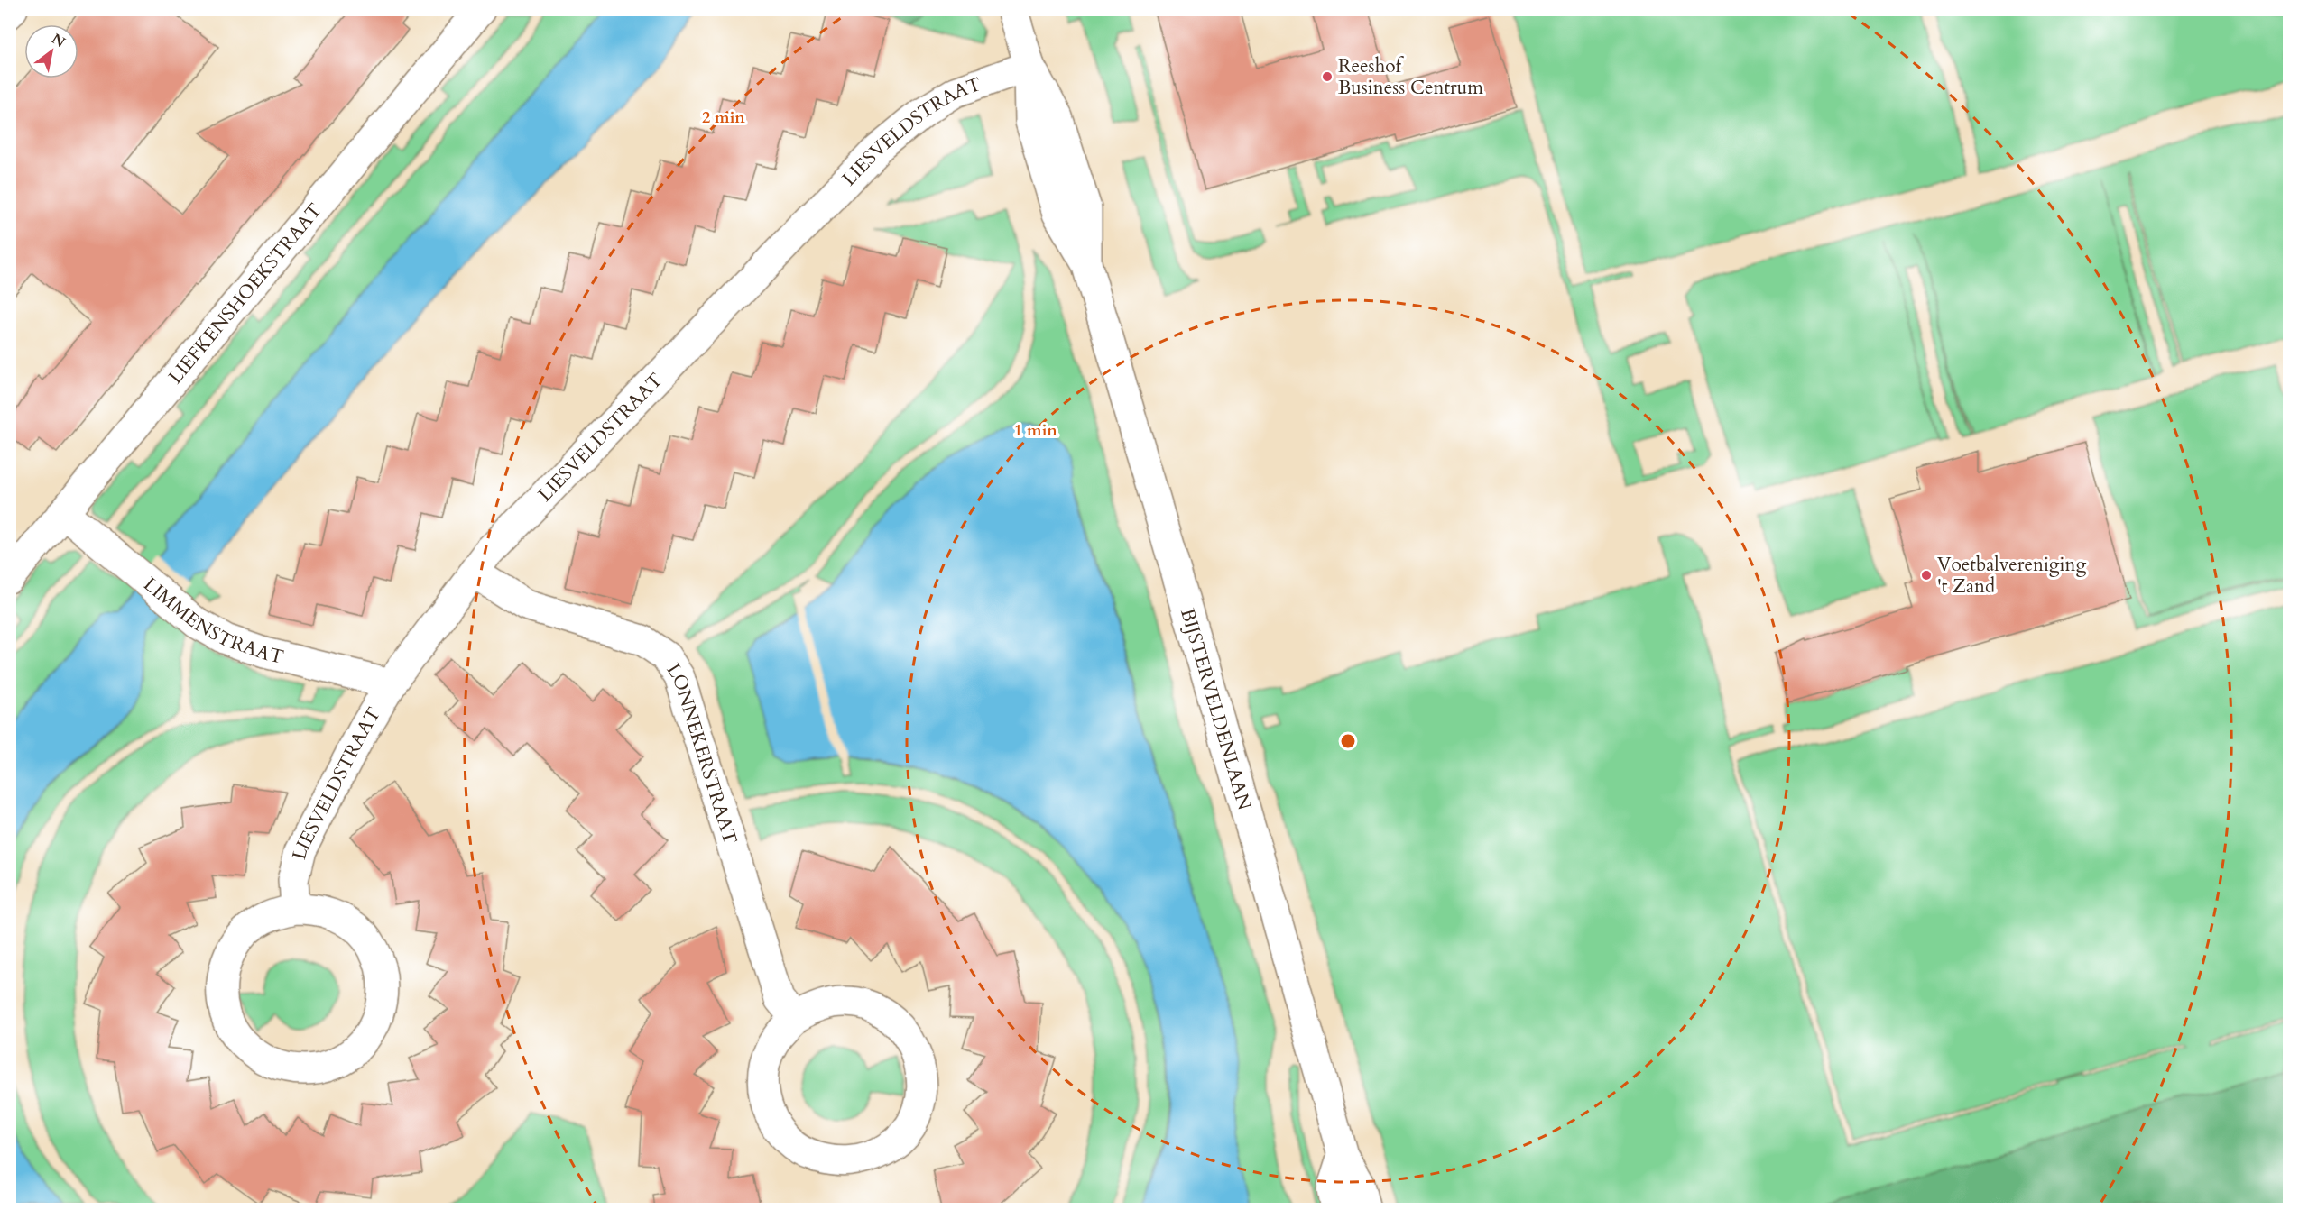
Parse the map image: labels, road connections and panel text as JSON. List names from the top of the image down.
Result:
{
  "streets": {
    "street": [
      "LIESVELDSTRAAT",
      "LIEFKENSHOEKSTRAAT",
      "LIMMENSTRAAT",
      "BIJSTERVELDENLAAN",
      "LONNEKERSTRAAT"
    ]
  },
  "crossings": [
    ["LIESVELDSTRAAT", "LIMMENSTRAAT"],
    ["LIESVELDSTRAAT", "BIJSTERVELDENLAAN"],
    ["LIESVELDSTRAAT", "LONNEKERSTRAAT"],
    ["LIEFKENSHOEKSTRAAT", "LIMMENSTRAAT"]
  ],
  "places": ["Reeshof Business Centrum", "Voetbalvereniging 't Zand"],
  "north": "top right",
  "rings": ["2 min", "1 min"]
}
